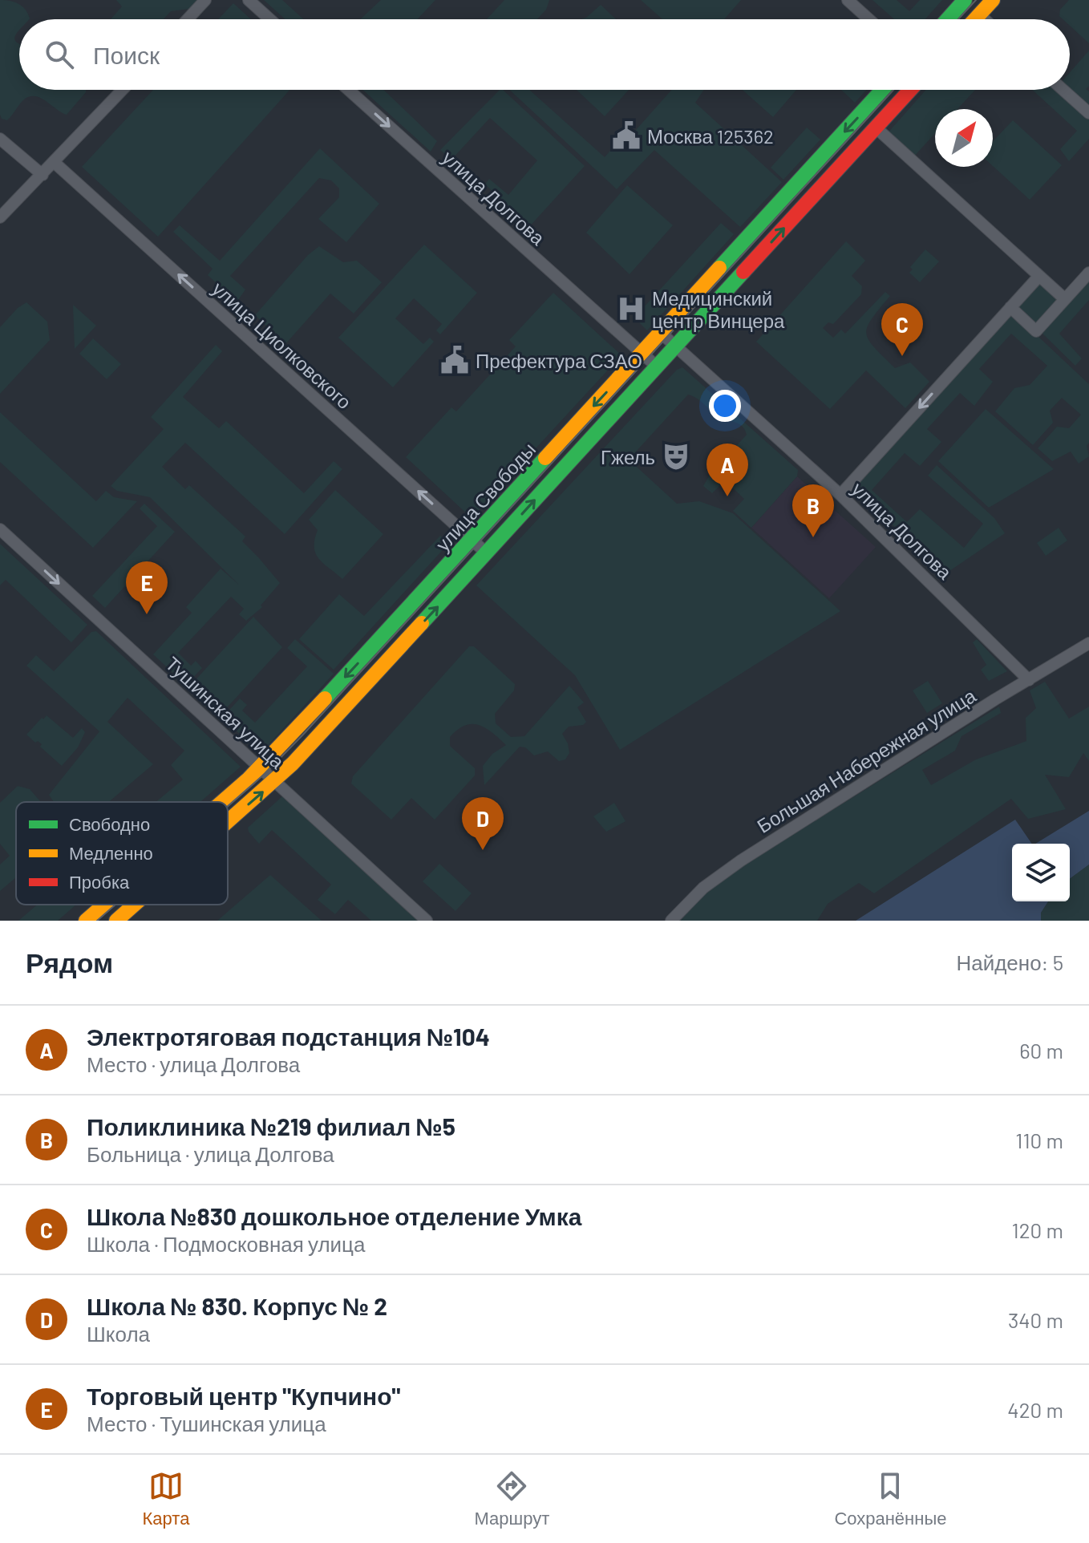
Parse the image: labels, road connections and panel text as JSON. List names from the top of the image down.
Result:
{
  "streets": {
    "main road": ["улица Свободы"],
    "street": [
      "улица Долгова",
      "улица Циолковского",
      "Тушинская улица",
      "Большая Набережная улица"
    ]
  },
  "crossings": [
    ["улица Долгова", "улица Свободы"],
    ["улица Долгова", "Большая Набережная улица"],
    ["улица Циолковского", "улица Свободы"],
    ["улица Свободы", "Тушинская улица"]
  ],
  "one_way": ["улица Долгова", "улица Циолковского", "Тушинская улица"],
  "places": {
    "public building": ["Москва 125362", "Префектура СЗАО"],
    "hospital": ["Медицинский центр Винцера"],
    "theatre": ["Гжель"]
  },
  "legend": ["Свободно", "Медленно", "Пробка"],
  "north": "top right",
  "page": {
    "search": "Поиск",
    "pins": [
      "C",
      "A",
      "B",
      "E",
      "D"
    ],
    "heading": ["Рядом", "Найдено: 5"],
    "list": [
      {
        "mark": "A",
        "name": "Электротяговая подстанция №104",
        "note": "Место · улица Долгова",
        "value": "60 m"
      },
      {
        "mark": "B",
        "name": "Поликлиника №219 филиал №5",
        "note": "Больница · улица Долгова",
        "value": "110 m"
      },
      {
        "mark": "C",
        "name": "Школа №830 дошкольное отделение Умка",
        "note": "Школа · Подмосковная улица",
        "value": "120 m"
      },
      {
        "mark": "D",
        "name": "Школа № 830. Корпус № 2",
        "note": "Школа",
        "value": "340 m"
      },
      {
        "mark": "E",
        "name": "Торговый центр \"Купчино\"",
        "note": "Место · Тушинская улица",
        "value": "420 m"
      }
    ],
    "nav": ["Карта", "Маршрут", "Сохранённые"]
  }
}
